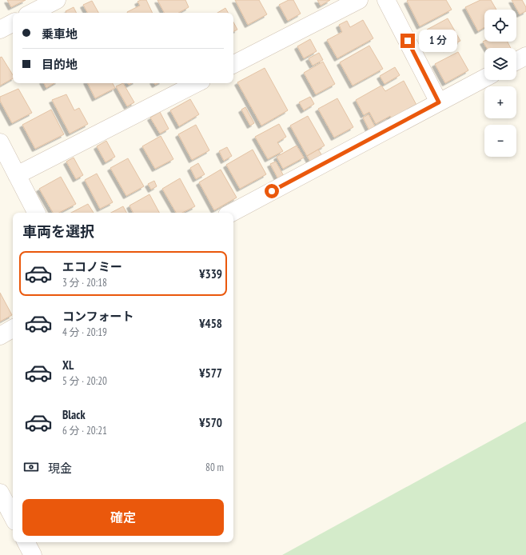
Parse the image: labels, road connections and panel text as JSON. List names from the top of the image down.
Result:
{
  "page": {
    "map_buttons": ["+", "−"],
    "banner": ["乗車地", "目的地"],
    "bubble": "1 分",
    "heading": "車両を選択",
    "list": [
      {
        "name": "エコノミー",
        "note": "3 分 · 20:18",
        "value": "¥339"
      },
      {
        "name": "コンフォート",
        "note": "4 分 · 20:19",
        "value": "¥458"
      },
      {
        "name": "XL",
        "note": "5 分 · 20:20",
        "value": "¥577"
      },
      {
        "name": "Black",
        "note": "6 分 · 20:21",
        "value": "¥570"
      }
    ],
    "pay": ["現金", "80 m"],
    "buttons": "確定"
  }
}
